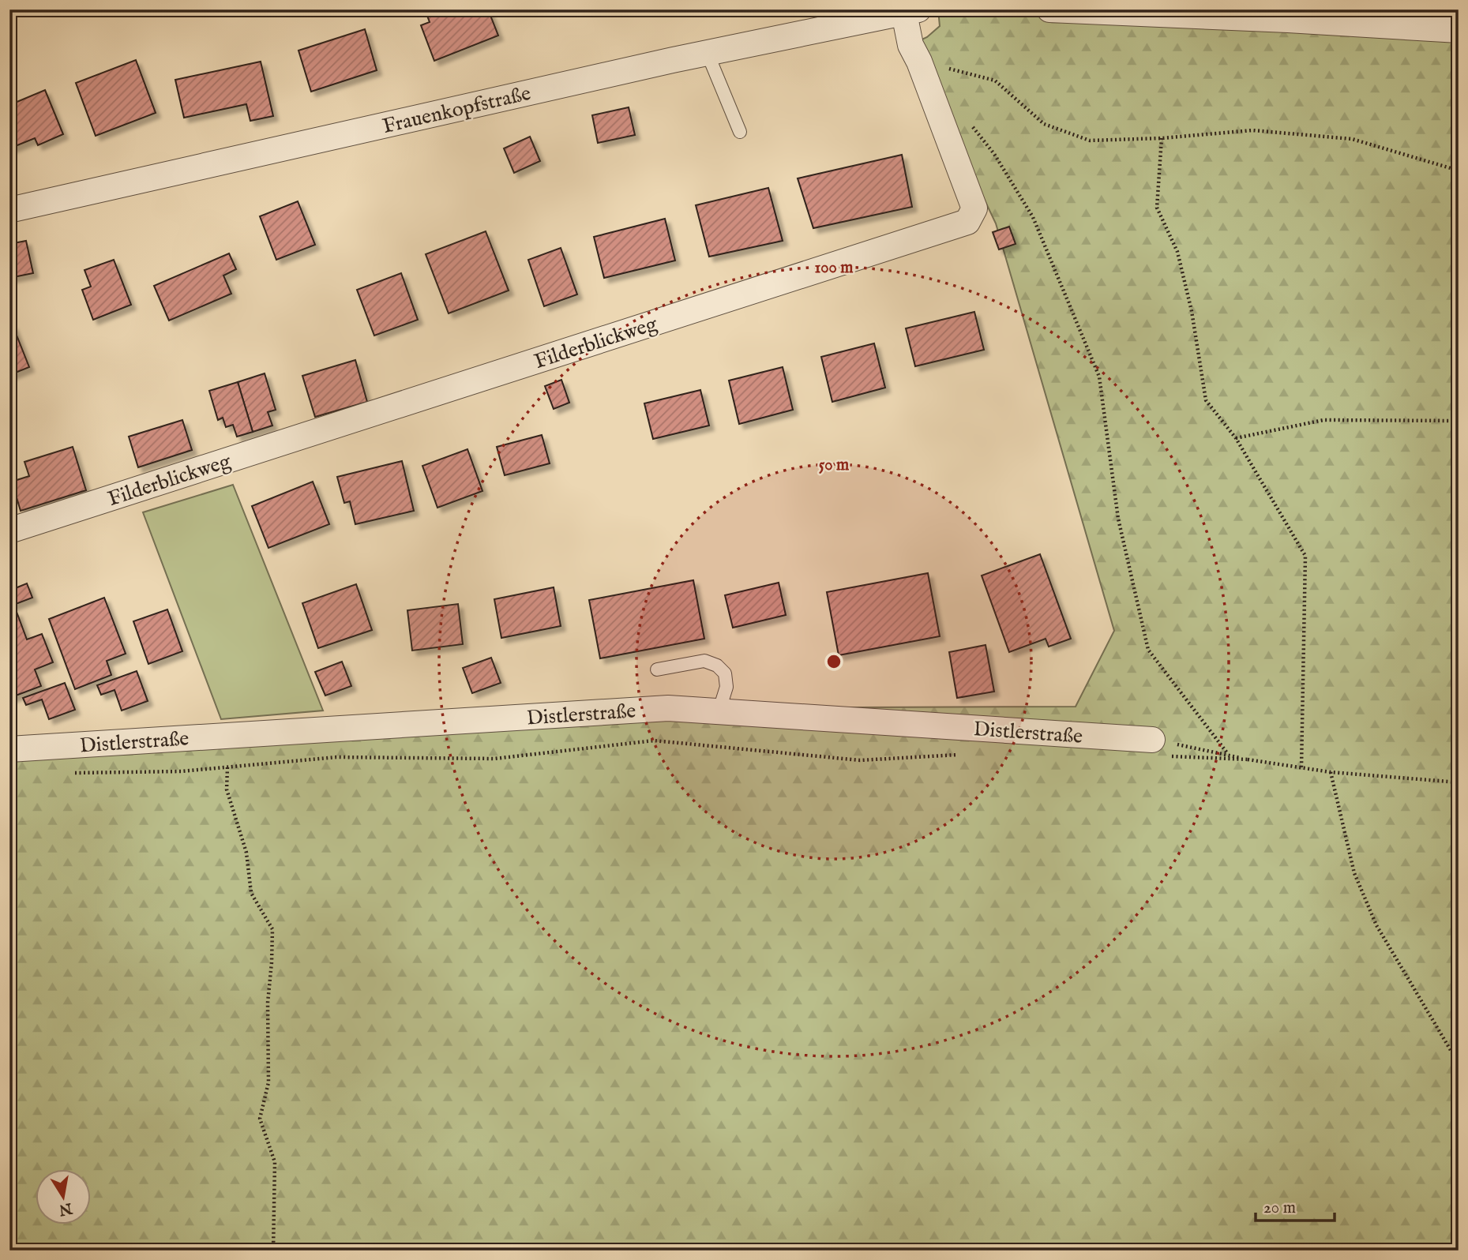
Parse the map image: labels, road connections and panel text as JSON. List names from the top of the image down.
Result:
{
  "streets": {
    "street": ["Frauenkopfstraße", "Filderblickweg", "Distlerstraße"]
  },
  "crossings": [
    ["Frauenkopfstraße", "Filderblickweg"]
  ],
  "scale_bar": "20 m",
  "north": "bottom",
  "rings": ["100 m", "50 m"]
}
